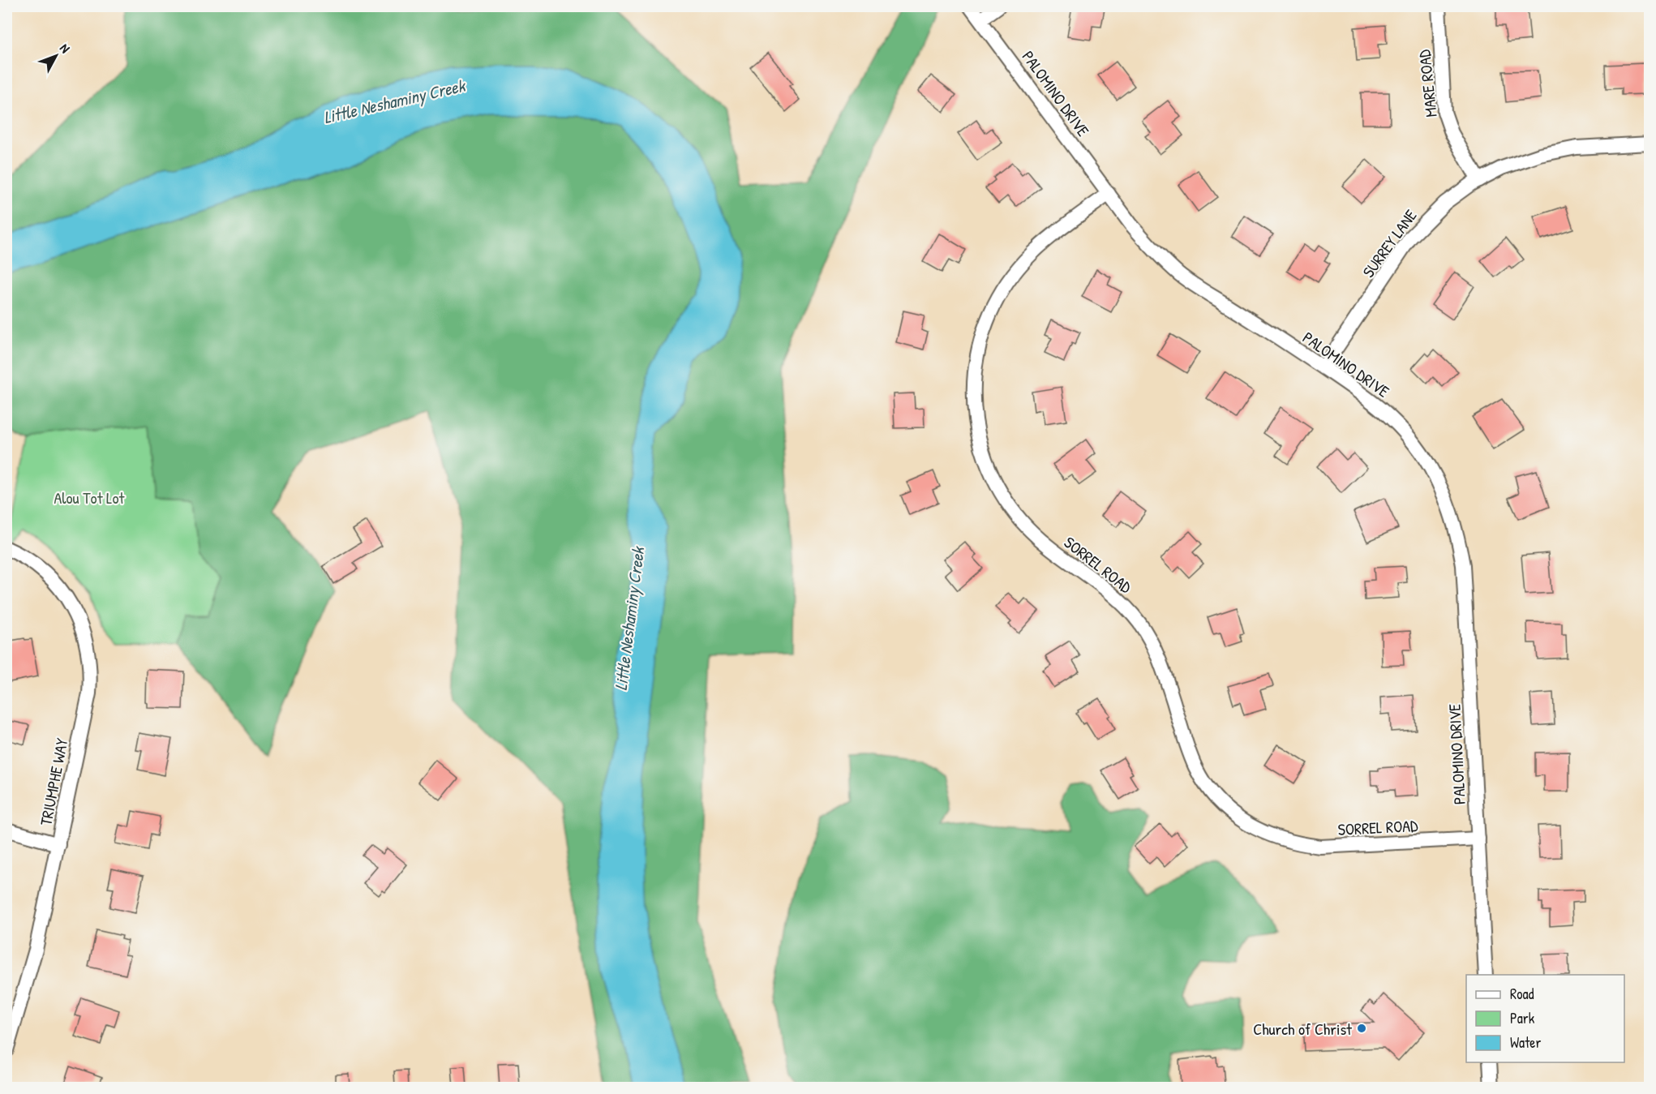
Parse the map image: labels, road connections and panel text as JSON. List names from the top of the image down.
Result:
{
  "streets": {
    "street": [
      "MARE ROAD",
      "PALOMINO DRIVE",
      "SURREY LANE",
      "SORREL ROAD",
      "TRIUMPHE WAY"
    ]
  },
  "crossings": [
    ["MARE ROAD", "SURREY LANE"],
    ["PALOMINO DRIVE", "SURREY LANE"],
    ["PALOMINO DRIVE", "SORREL ROAD"]
  ],
  "water": ["Little Neshaminy Creek"],
  "parks": ["Alou Tot Lot"],
  "places": ["Church of Christ"],
  "legend": ["Road", "Park", "Water"],
  "north": "top right"
}
